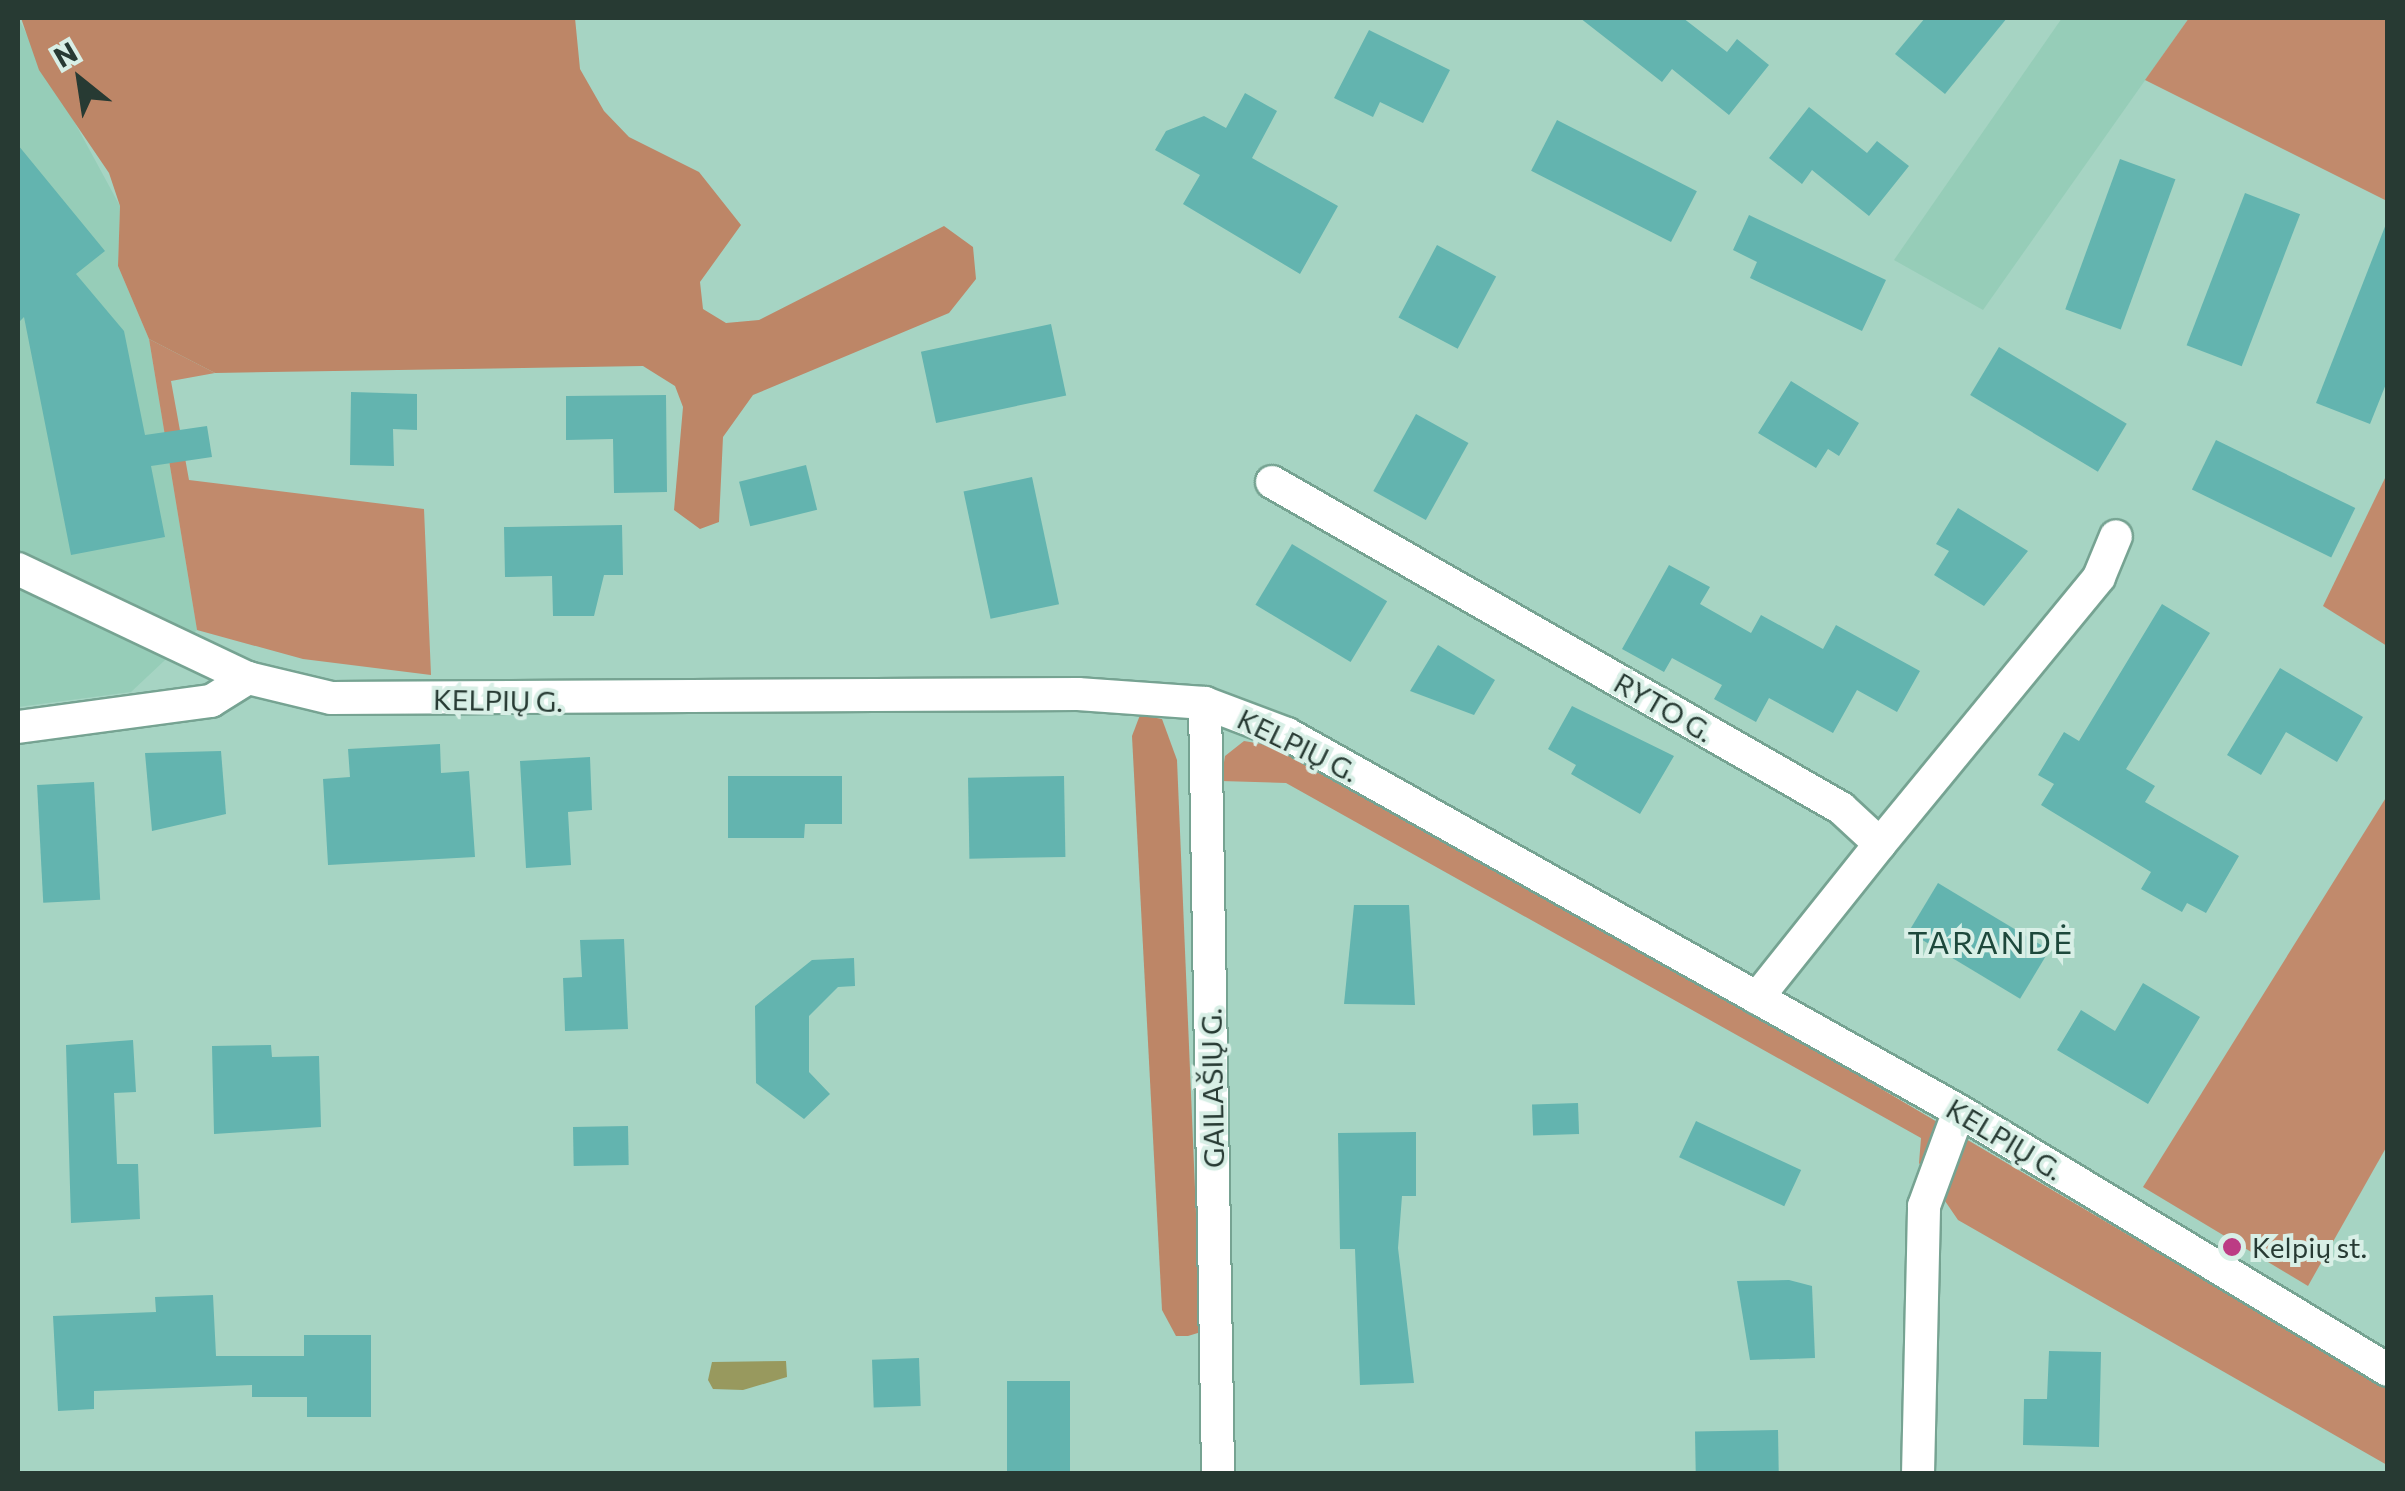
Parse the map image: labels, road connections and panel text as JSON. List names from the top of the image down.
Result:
{
  "streets": {
    "street": ["KELPIŲ G.", "RYTO G.", "GAILAŠIŲ G."]
  },
  "crossings": [
    ["KELPIŲ G.", "GAILAŠIŲ G."]
  ],
  "districts": ["TARANDĖ"],
  "places": ["Kelpių st."],
  "north": "top left"
}
